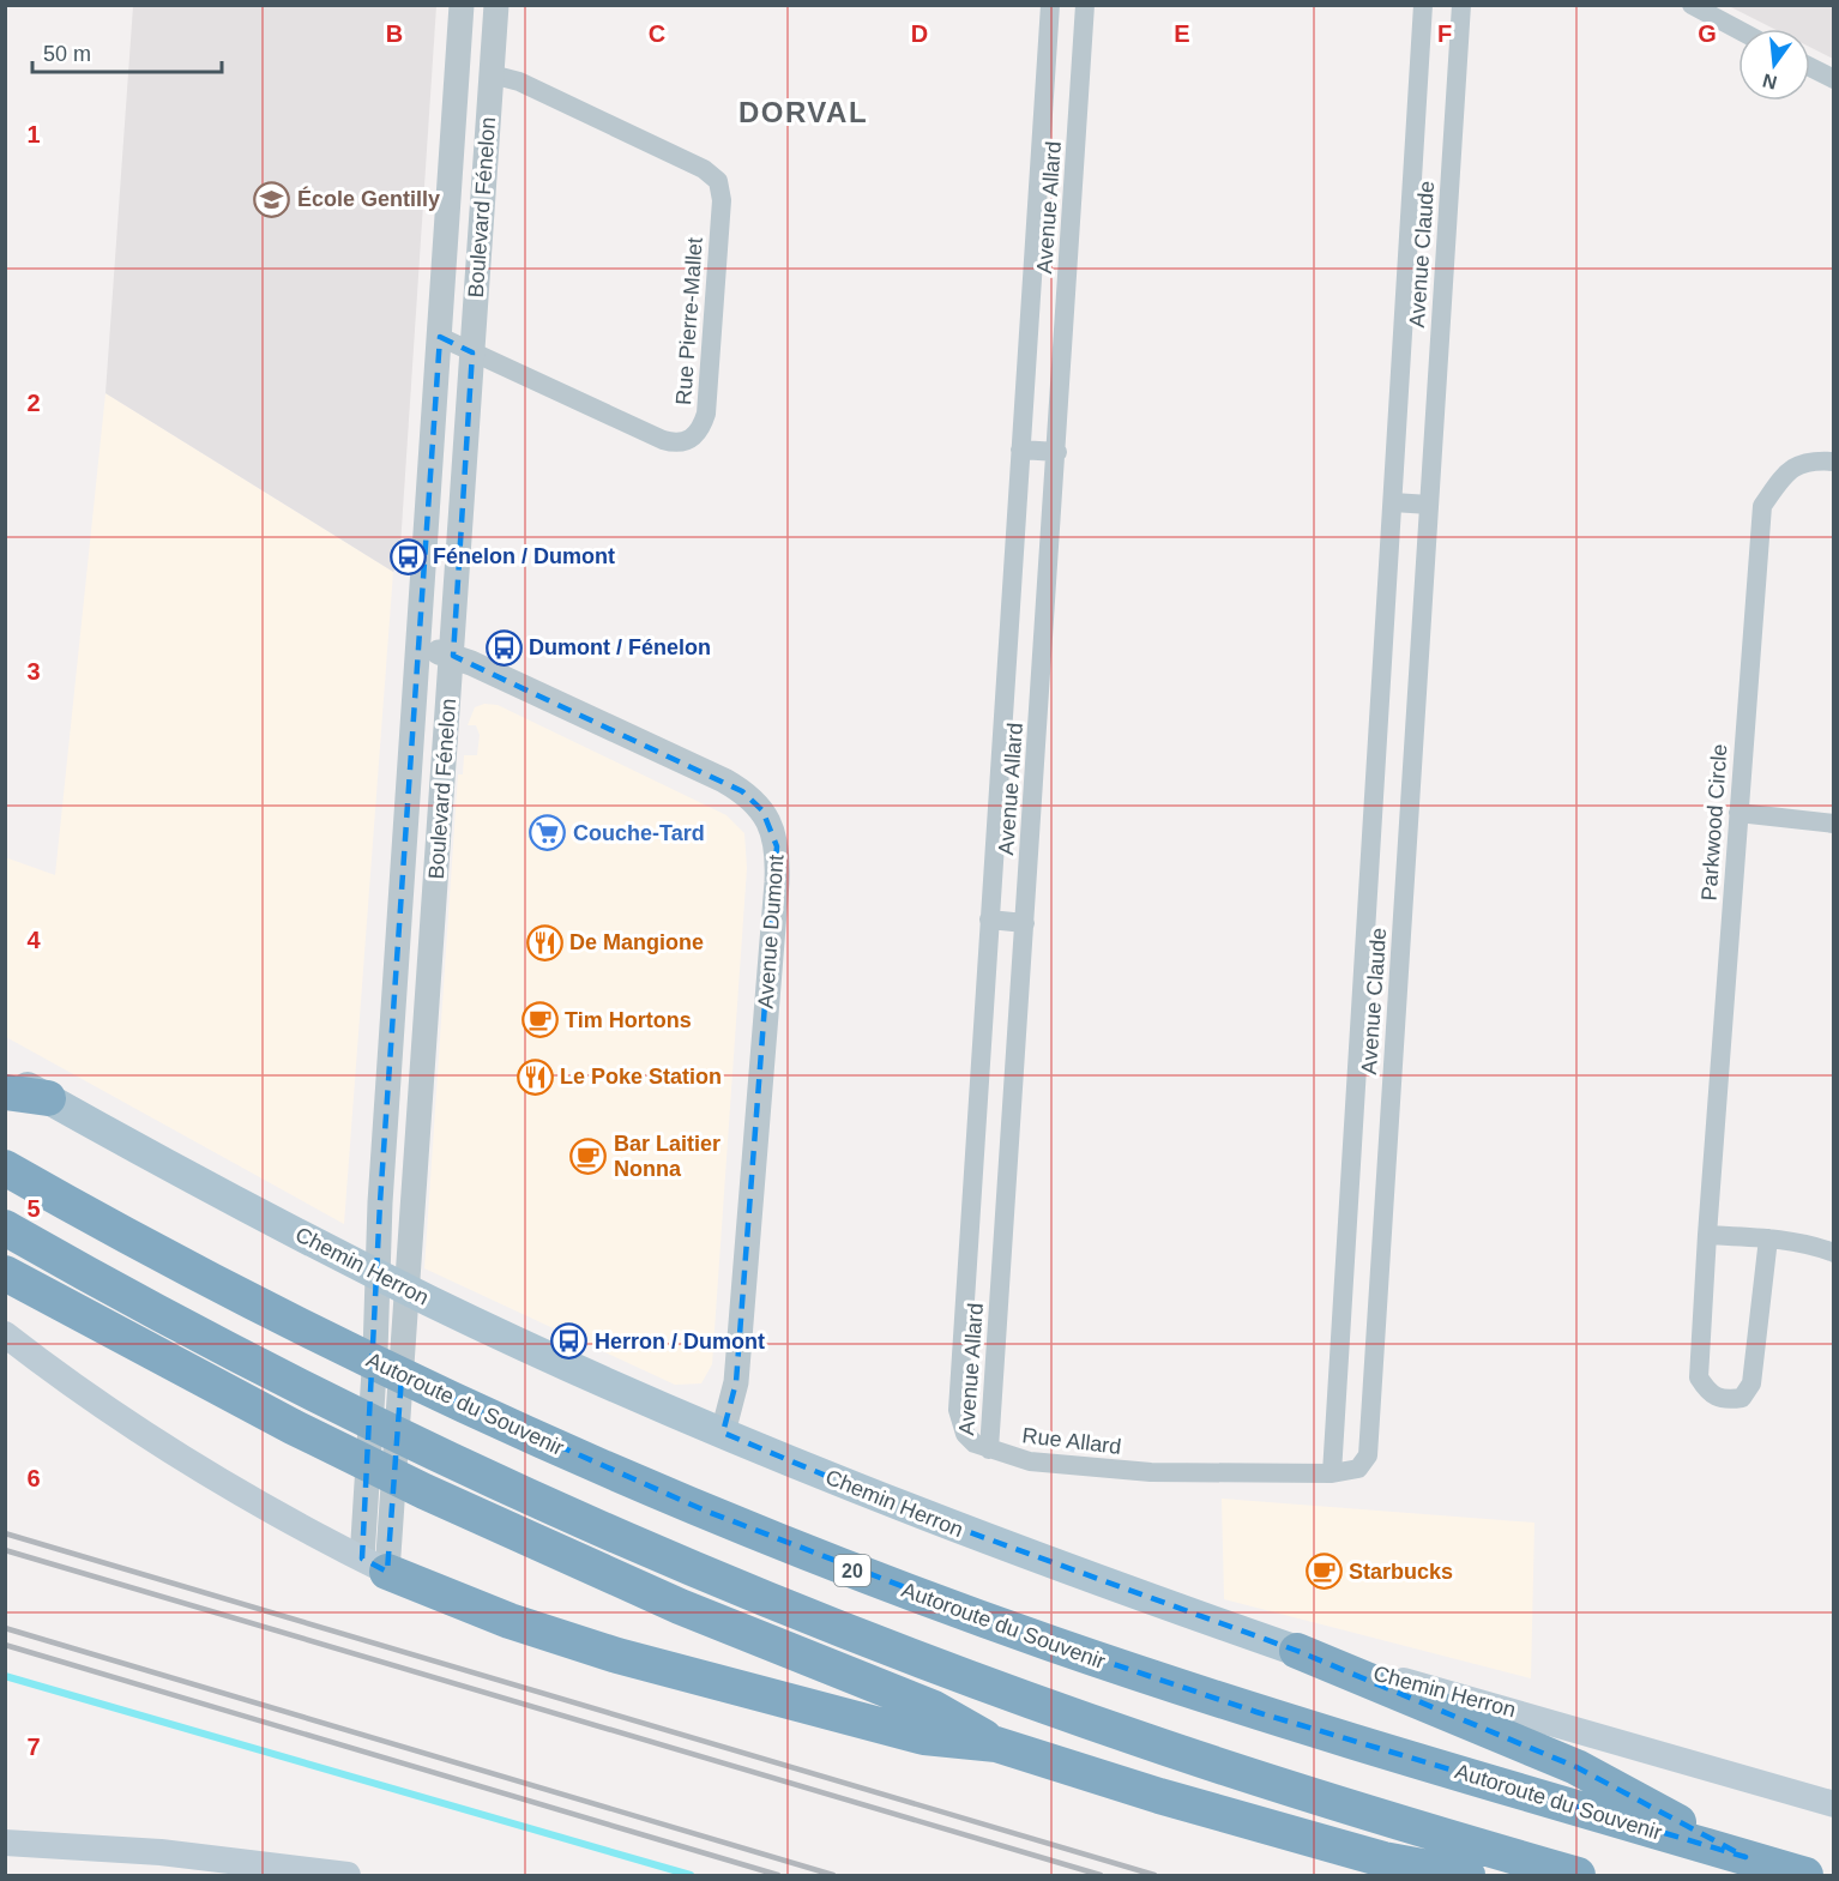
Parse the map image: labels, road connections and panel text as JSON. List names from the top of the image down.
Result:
{
  "streets": {
    "highway": ["Autoroute du Souvenir", "20"],
    "main road": ["Chemin Herron"],
    "street": [
      "Boulevard Fénelon",
      "Avenue Allard",
      "Avenue Claude",
      "Rue Pierre-Mallet",
      "Parkwood Circle",
      "Avenue Dumont",
      "Rue Allard"
    ]
  },
  "crossings": [
    ["Boulevard Fénelon", "Rue Pierre-Mallet"],
    ["Boulevard Fénelon", "Avenue Dumont"],
    ["Avenue Allard", "Rue Allard"],
    ["Avenue Claude", "Rue Allard"],
    ["Avenue Dumont", "Chemin Herron"]
  ],
  "districts": ["DORVAL"],
  "places": {
    "school or university": ["École Gentilly"],
    "bus stop": ["Fénelon / Dumont", "Dumont / Fénelon", "Herron / Dumont"],
    "supermarket": ["Couche-Tard"],
    "restaurant": ["De Mangione", "Le Poke Station"],
    "cafe": ["Tim Hortons", "Bar Laitier Nonna", "Starbucks"]
  },
  "scale_bar": "50 m",
  "north": "bottom",
  "grid": {
    "columns": [
      "B",
      "C",
      "D",
      "E",
      "F",
      "G"
    ],
    "rows": [
      "1",
      "2",
      "3",
      "4",
      "5",
      "6",
      "7"
    ]
  }
}
